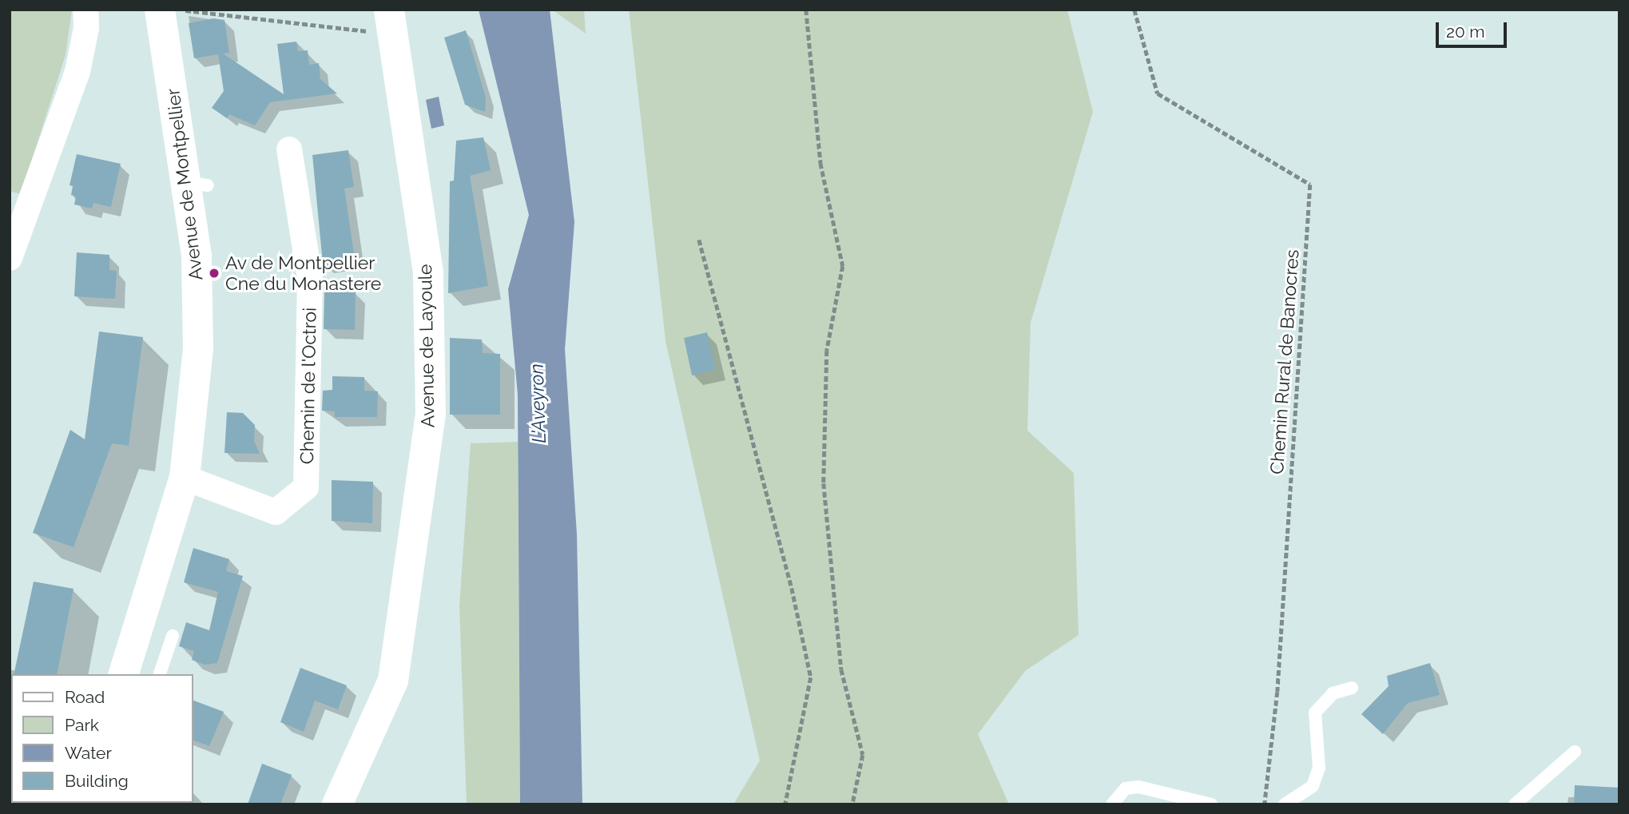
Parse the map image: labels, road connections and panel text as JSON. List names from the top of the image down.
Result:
{
  "streets": {
    "street": ["Avenue de Montpellier", "Avenue de Layoule", "Chemin de l'Octroi"],
    "path": ["Chemin Rural de Banocres"]
  },
  "crossings": [
    ["Avenue de Montpellier", "Chemin de l'Octroi"]
  ],
  "water": ["L'Aveyron"],
  "places": ["Av de Montpellier Cne du Monastere"],
  "legend": [
    "Road",
    "Park",
    "Water",
    "Building"
  ],
  "scale_bar": "20 m"
}
